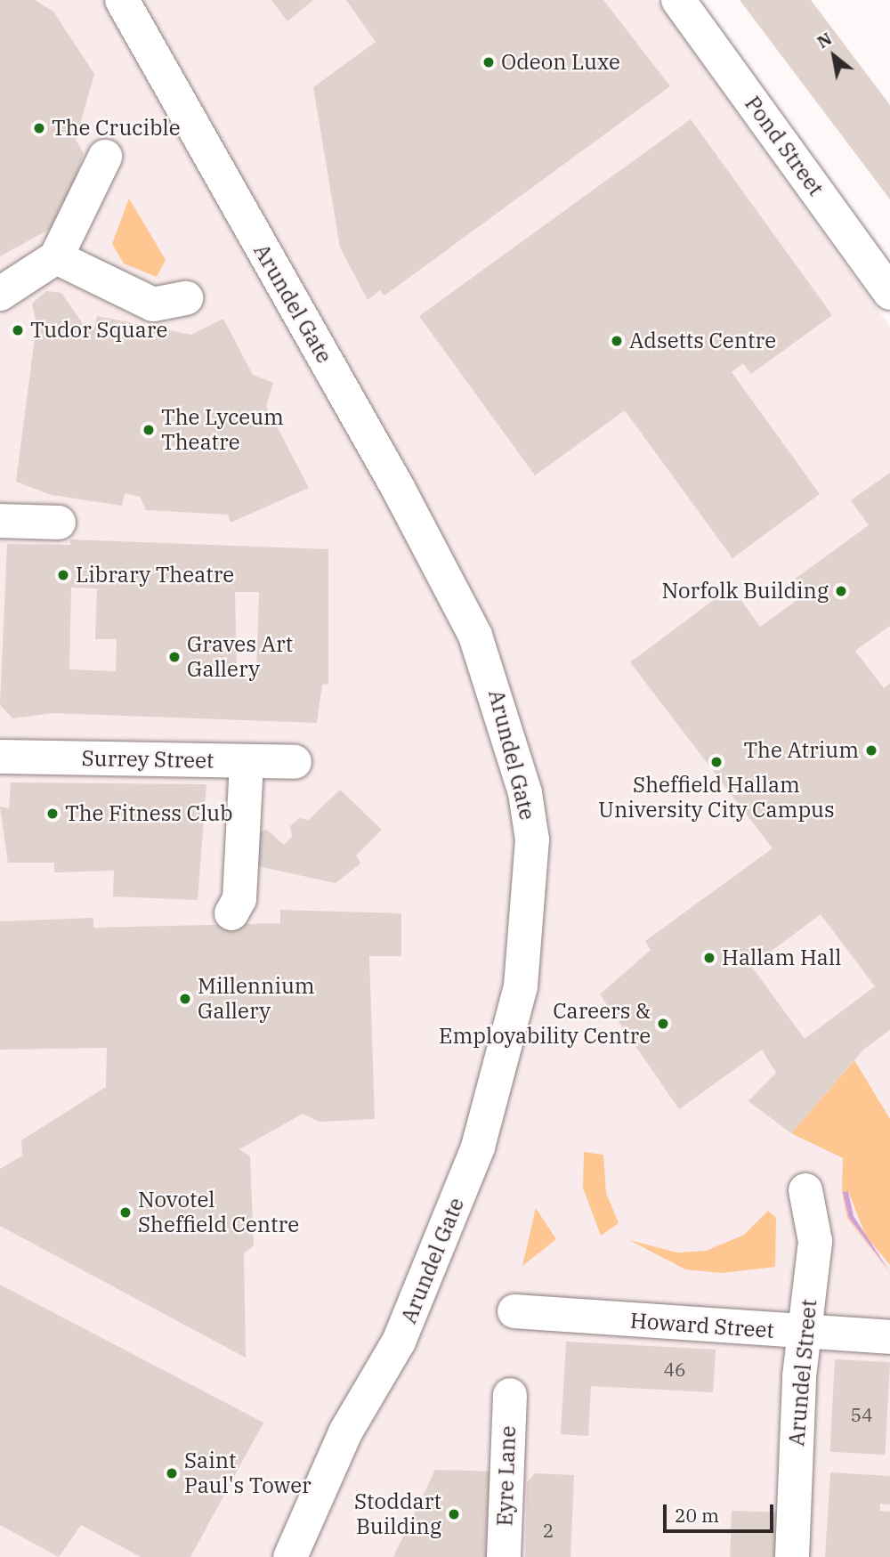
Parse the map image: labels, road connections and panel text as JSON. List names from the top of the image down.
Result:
{
  "streets": {
    "street": [
      "Pond Street",
      "Arundel Gate",
      "Surrey Street",
      "Howard Street",
      "Arundel Street",
      "Eyre Lane"
    ]
  },
  "crossings": [
    ["Howard Street", "Arundel Street"]
  ],
  "places": [
    "Odeon Luxe",
    "The Crucible",
    "Tudor Square",
    "Adsetts Centre",
    "The Lyceum Theatre",
    "Library Theatre",
    "Norfolk Building",
    "Graves Art Gallery",
    "The Atrium",
    "Sheffield Hallam University City Campus",
    "The Fitness Club",
    "Hallam Hall",
    "Millennium Gallery",
    "Careers & Employability Centre",
    "Novotel Sheffield Centre",
    "Saint Paul's Tower",
    "Stoddart Building"
  ],
  "house_numbers": ["46", "54", "2"],
  "scale_bar": "20 m",
  "north": "top left"
}
